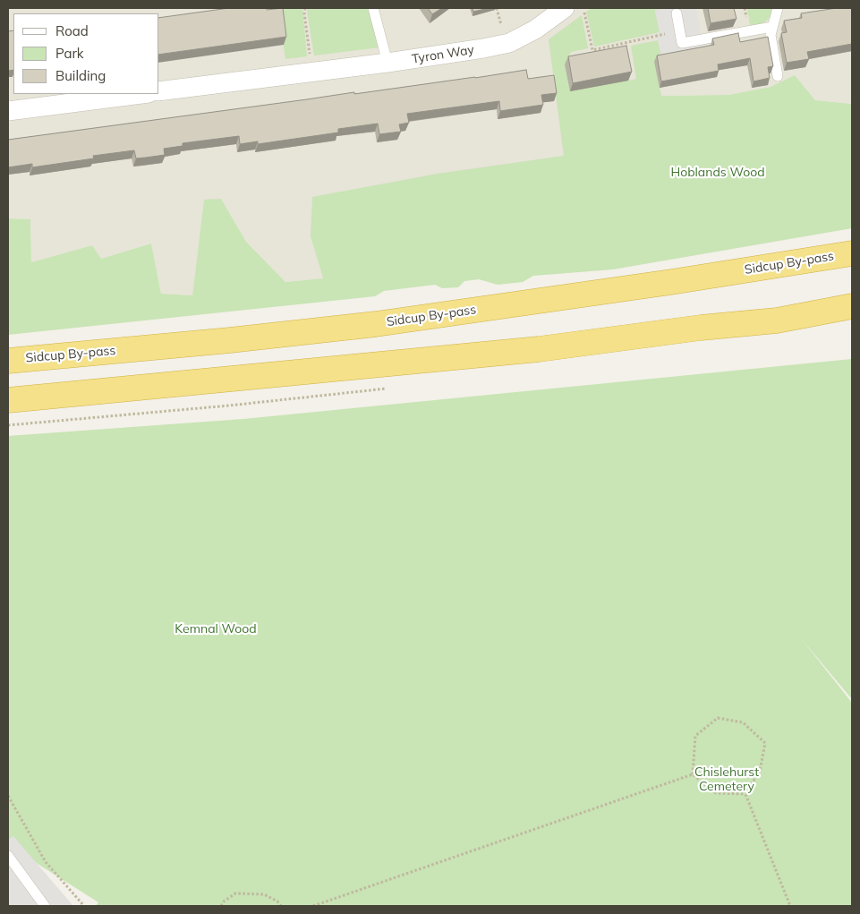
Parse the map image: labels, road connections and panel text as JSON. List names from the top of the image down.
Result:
{
  "streets": {
    "highway": ["Sidcup By-pass"],
    "street": ["Tyron Way"]
  },
  "parks": ["Hoblands Wood", "Kemnal Wood", "Chislehurst Cemetery"],
  "legend": ["Road", "Park", "Building"]
}
